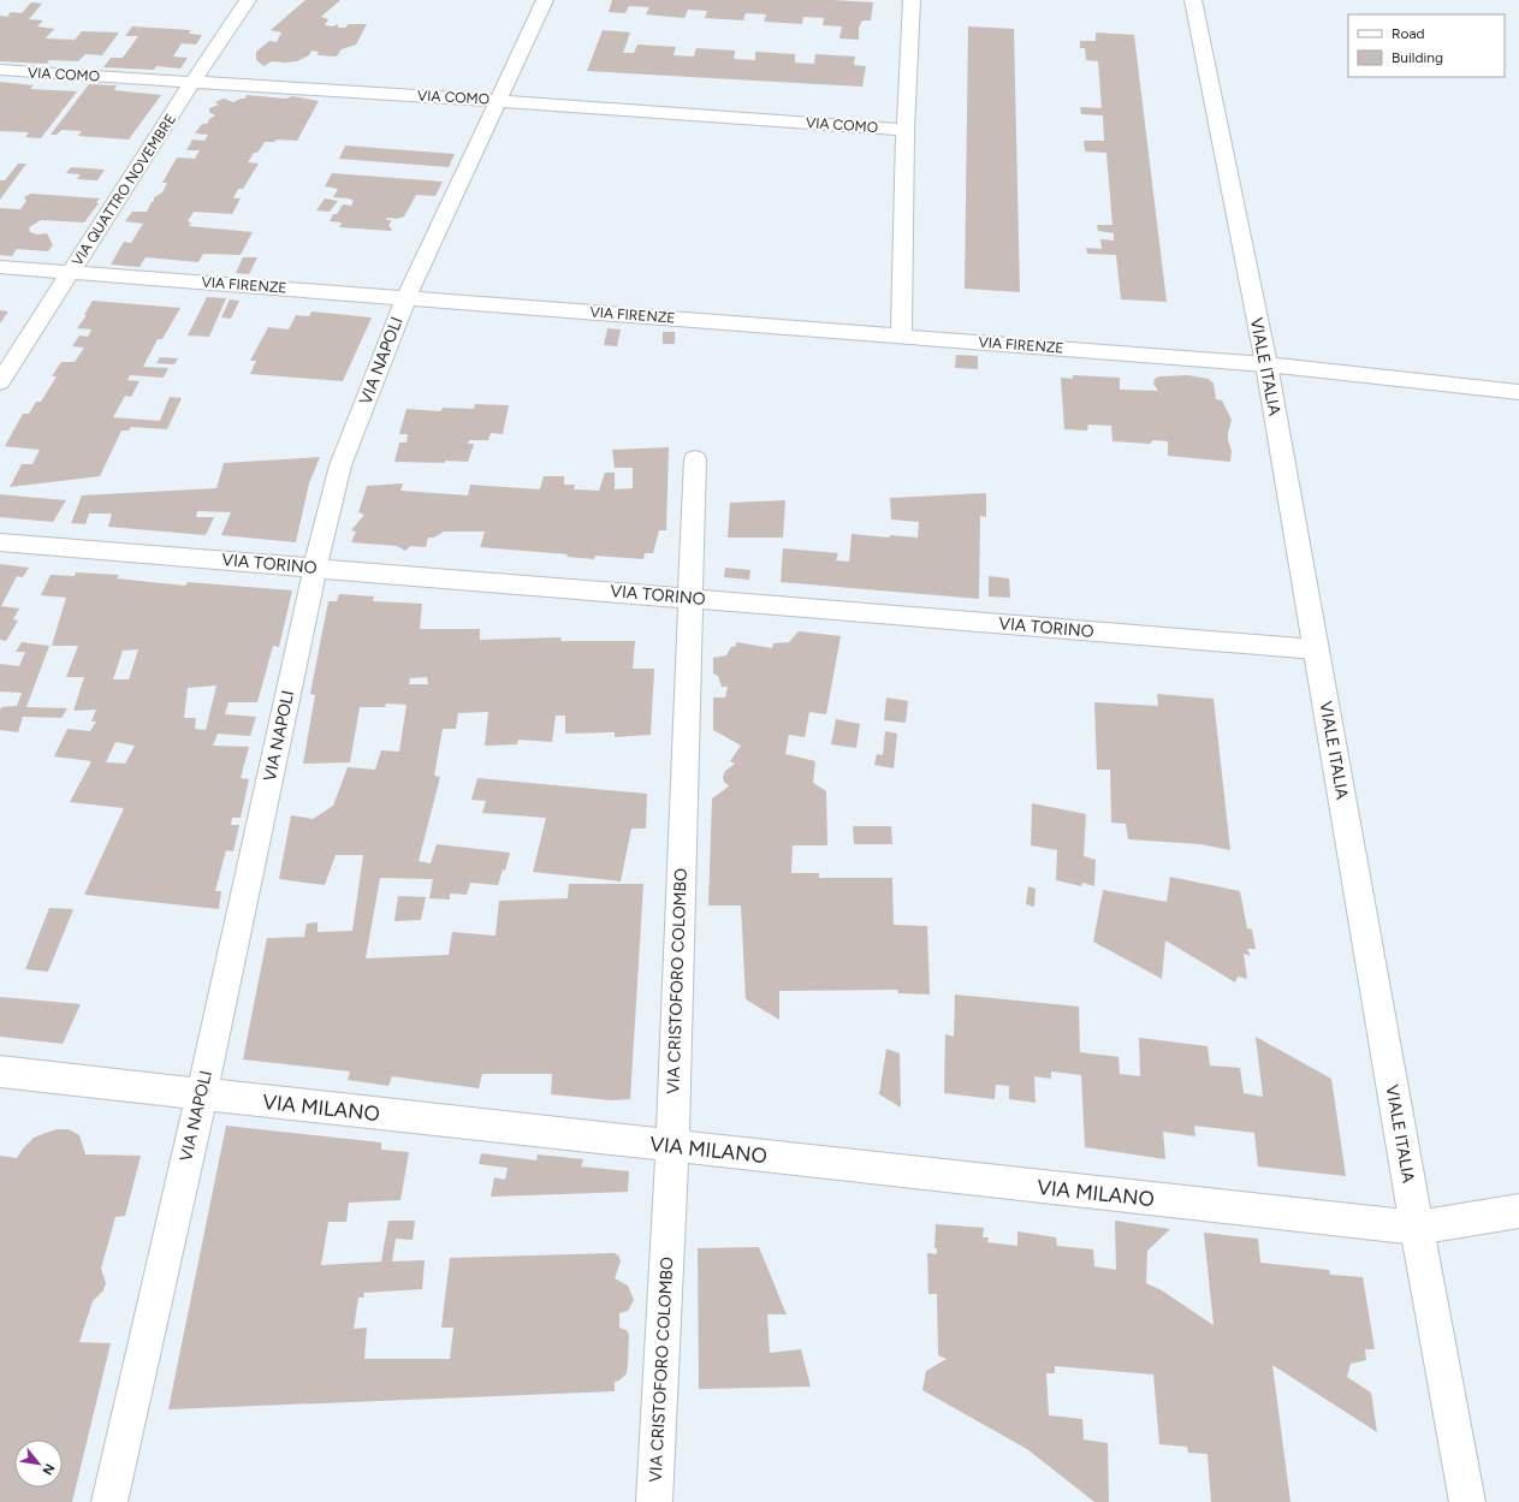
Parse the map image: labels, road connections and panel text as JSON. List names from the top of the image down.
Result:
{
  "streets": {
    "street": [
      "VIA COMO",
      "VIA QUATTRO NOVEMBRE",
      "VIA FIRENZE",
      "VIA NAPOLI",
      "VIALE ITALIA",
      "VIA TORINO",
      "VIA CRISTOFORO COLOMBO",
      "VIA MILANO"
    ]
  },
  "crossings": [
    ["VIA COMO", "VIA QUATTRO NOVEMBRE"],
    ["VIA COMO", "VIA NAPOLI"],
    ["VIA QUATTRO NOVEMBRE", "VIA FIRENZE"],
    ["VIA FIRENZE", "VIA NAPOLI"],
    ["VIA FIRENZE", "VIALE ITALIA"],
    ["VIA NAPOLI", "VIA TORINO"],
    ["VIA NAPOLI", "VIA MILANO"],
    ["VIALE ITALIA", "VIA TORINO"],
    ["VIALE ITALIA", "VIA MILANO"],
    ["VIA TORINO", "VIA CRISTOFORO COLOMBO"],
    ["VIA CRISTOFORO COLOMBO", "VIA MILANO"]
  ],
  "legend": ["Road", "Building"],
  "north": "bottom right"
}
